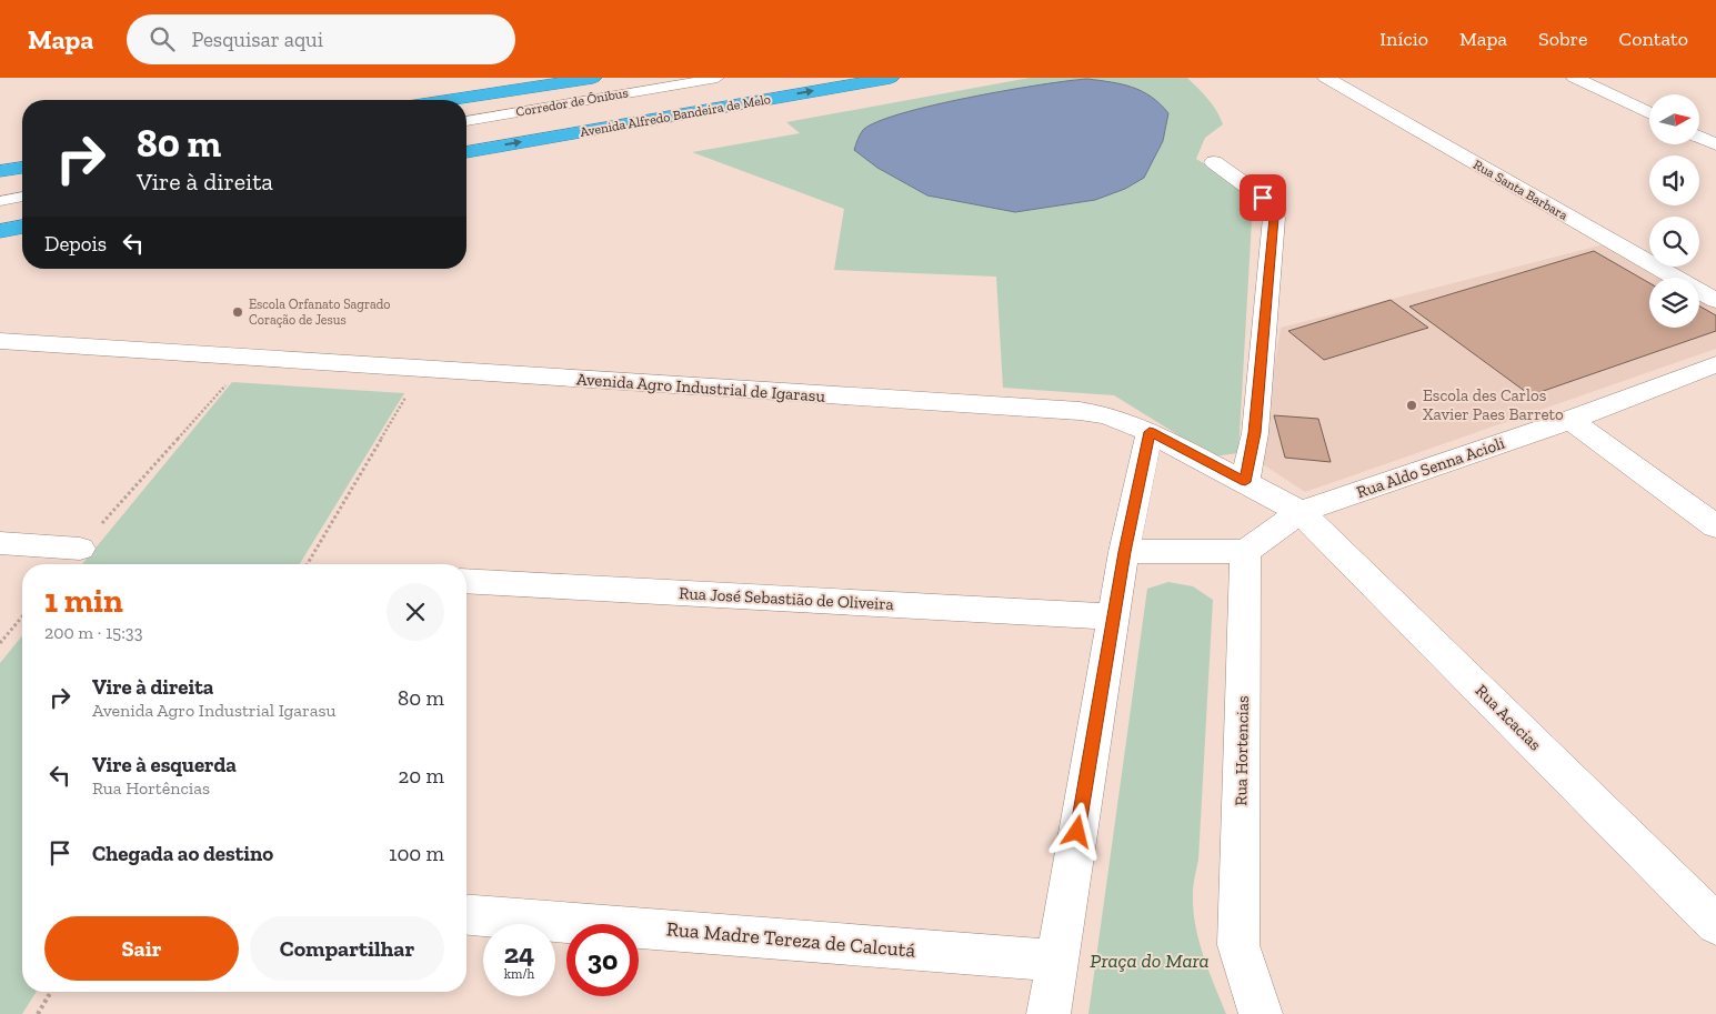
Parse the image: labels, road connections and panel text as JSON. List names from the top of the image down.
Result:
{
  "streets": {
    "highway": ["Avenida Alfredo Bandeira de Melo"],
    "street": [
      "Rua Santa Barbara",
      "Avenida Agro Industrial de Igarasu",
      "Rua Aldo Senna Acioli",
      "Rua José Sebastião de Oliveira",
      "Rua Acacias",
      "Rua Hortencias",
      "Rua Madre Tereza de Calcutá"
    ],
    "lane": ["Corredor de Ônibus"]
  },
  "crossings": [
    ["Avenida Agro Industrial de Igarasu", "Rua Acacias"],
    ["Rua Aldo Senna Acioli", "Rua Acacias"]
  ],
  "parks": ["Praça do Mara"],
  "places": ["Escola Orfanato Sagrado Coração de Jesus", "Escola des Carlos Xavier Paes Barreto"],
  "north": "right",
  "page": {
    "header": "Mapa",
    "search": "Pesquisar aqui",
    "nav": [
      "Início",
      "Mapa",
      "Sobre",
      "Contato"
    ],
    "turn": ["80 m", "Vire à direita"],
    "then": "Depois",
    "heading": ["1 min", "200 m · 15:33"],
    "list": [
      {
        "name": "Vire à direita",
        "note": "Avenida Agro Industrial Igarasu",
        "value": "80 m"
      },
      {
        "name": "Vire à esquerda",
        "note": "Rua Hortências",
        "value": "20 m"
      },
      {
        "name": "Chegada ao destino",
        "value": "100 m"
      }
    ],
    "buttons": ["Sair", "Compartilhar"],
    "speed": "24 km/h",
    "limit": "30"
  }
}
